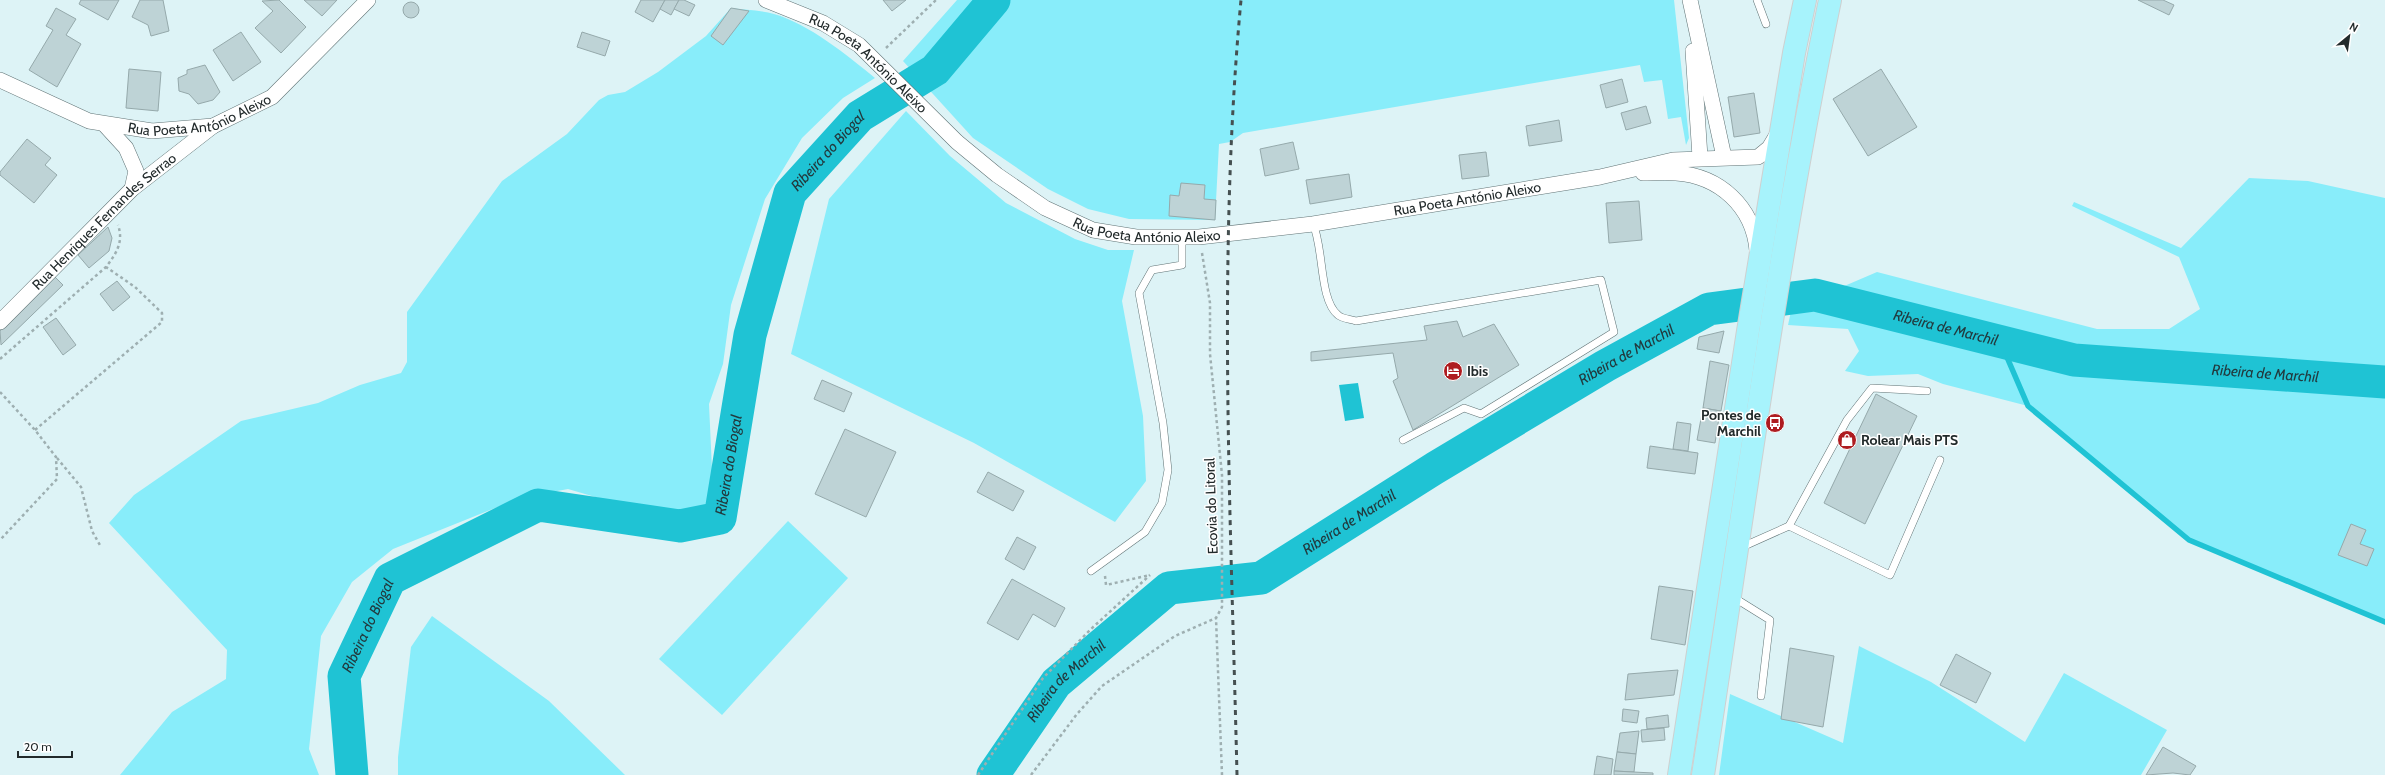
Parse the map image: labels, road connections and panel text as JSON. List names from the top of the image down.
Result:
{
  "streets": {
    "street": ["Rua Poeta António Aleixo", "Rua Henriques Fernandes Serrao"],
    "path": ["Ecovia do Litoral"]
  },
  "crossings": [
    ["Rua Poeta António Aleixo", "Rua Henriques Fernandes Serrao"],
    ["Rua Poeta António Aleixo", "Ecovia do Litoral"]
  ],
  "water": ["Ribeira do Biogal", "Ribeira de Marchil"],
  "places": {
    "hotel": ["Ibis"],
    "bus stop": ["Pontes de Marchil"],
    "shop": ["Rolear Mais PTS"]
  },
  "scale_bar": "20 m",
  "north": "top right"
}
